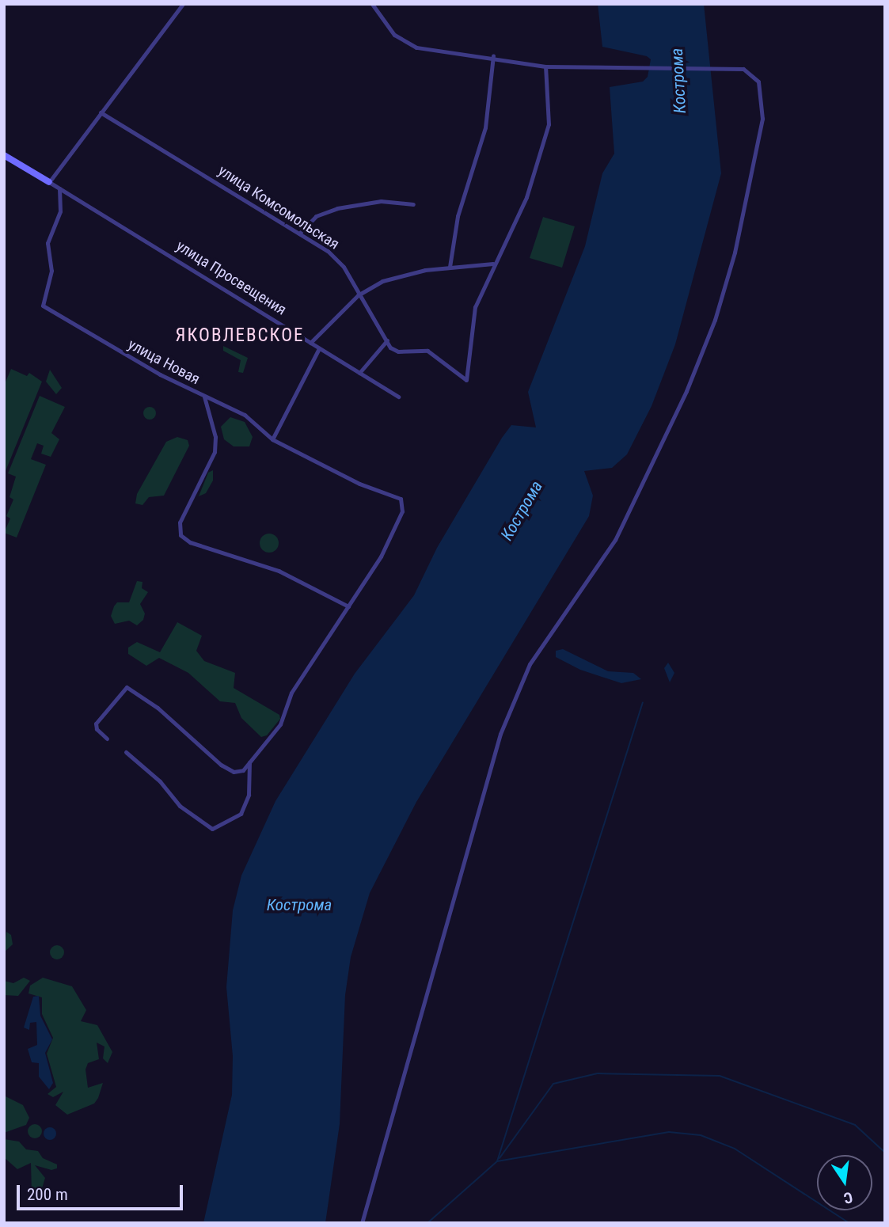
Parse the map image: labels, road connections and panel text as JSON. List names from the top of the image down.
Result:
{
  "streets": {
    "street": ["улица Комсомольская", "улица Просвещения", "улица Новая"]
  },
  "crossings": [
    ["улица Просвещения", "улица Новая"]
  ],
  "districts": ["ЯКОВЛЕВСКОЕ"],
  "water": ["Кострома"],
  "scale_bar": "200 m",
  "north": "bottom"
}
